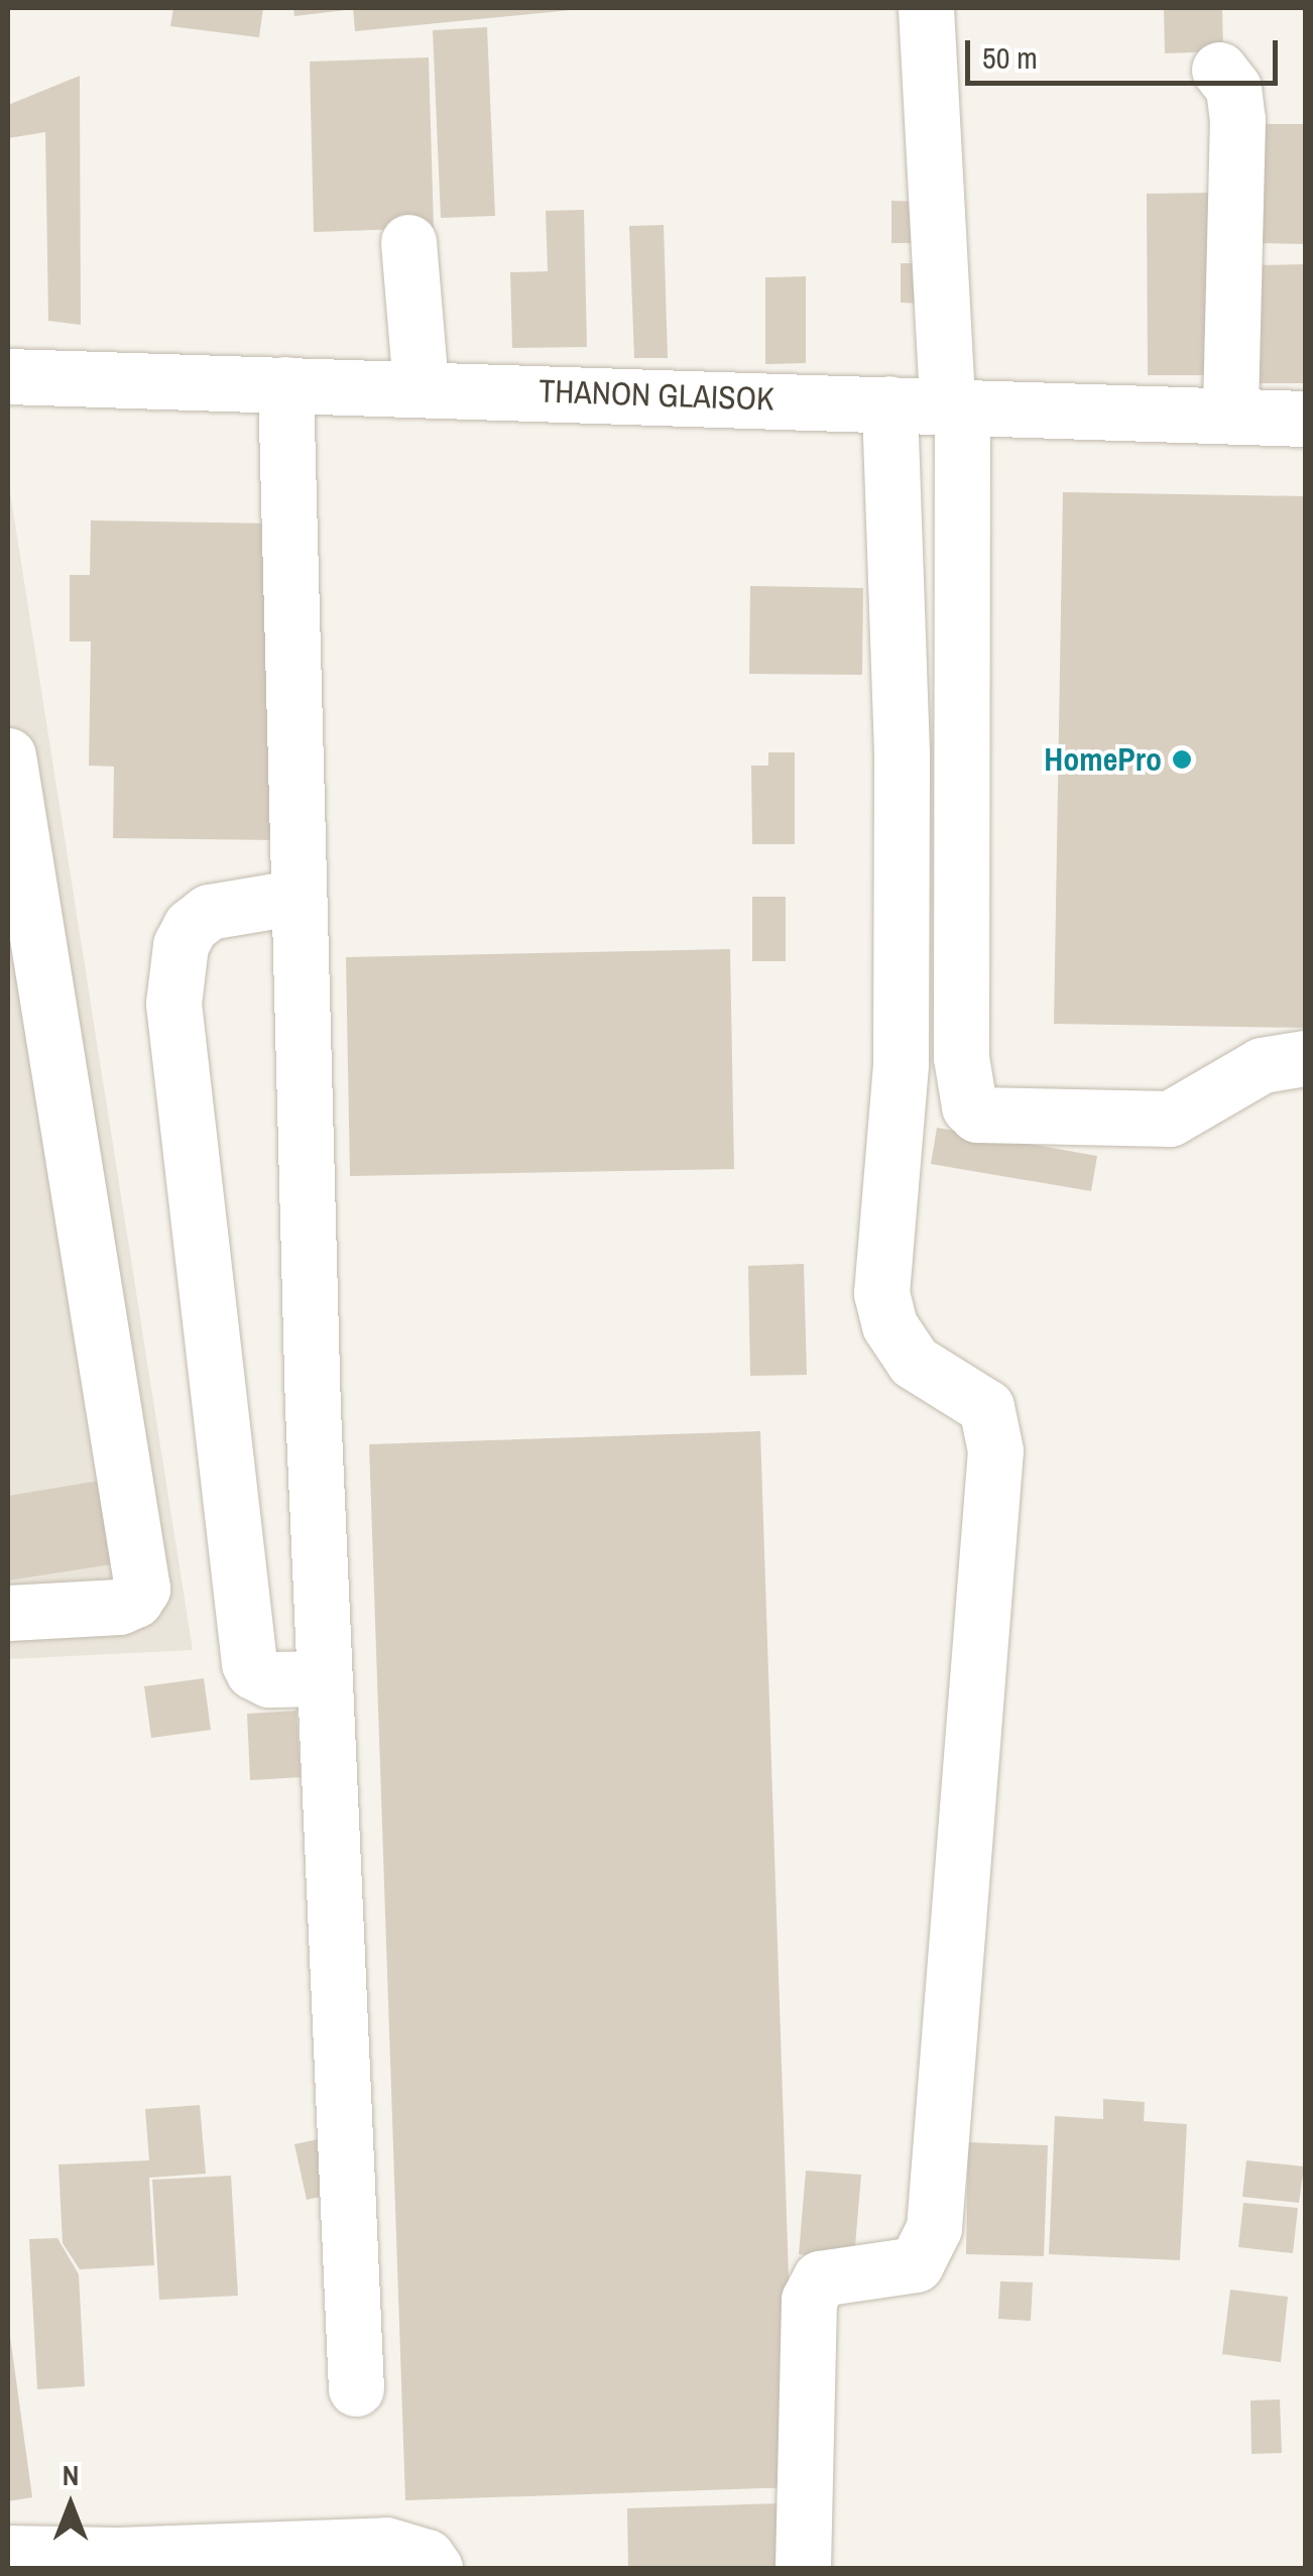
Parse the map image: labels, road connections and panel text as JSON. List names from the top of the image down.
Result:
{
  "streets": {
    "street": ["THANON GLAISOK"]
  },
  "places": ["HomePro"],
  "scale_bar": "50 m",
  "north": "top"
}
